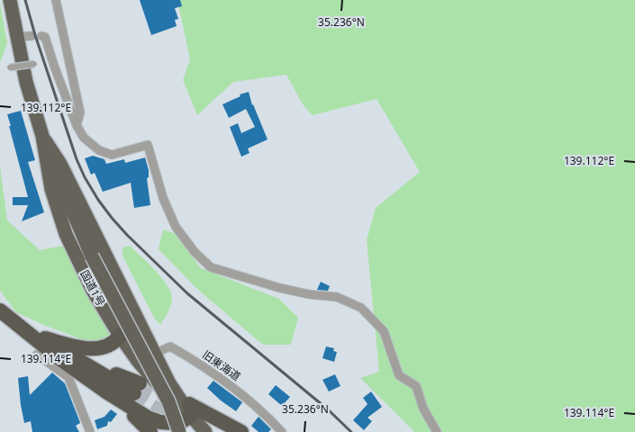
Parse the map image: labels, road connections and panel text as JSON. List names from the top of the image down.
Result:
{
  "streets": {
    "highway": ["国道1号"],
    "street": ["旧東海道"]
  },
  "crossings": [
    ["国道1号", "旧東海道"]
  ],
  "coordinates": ["35.236°N", "139.112°E", "139.114°E"]
}
